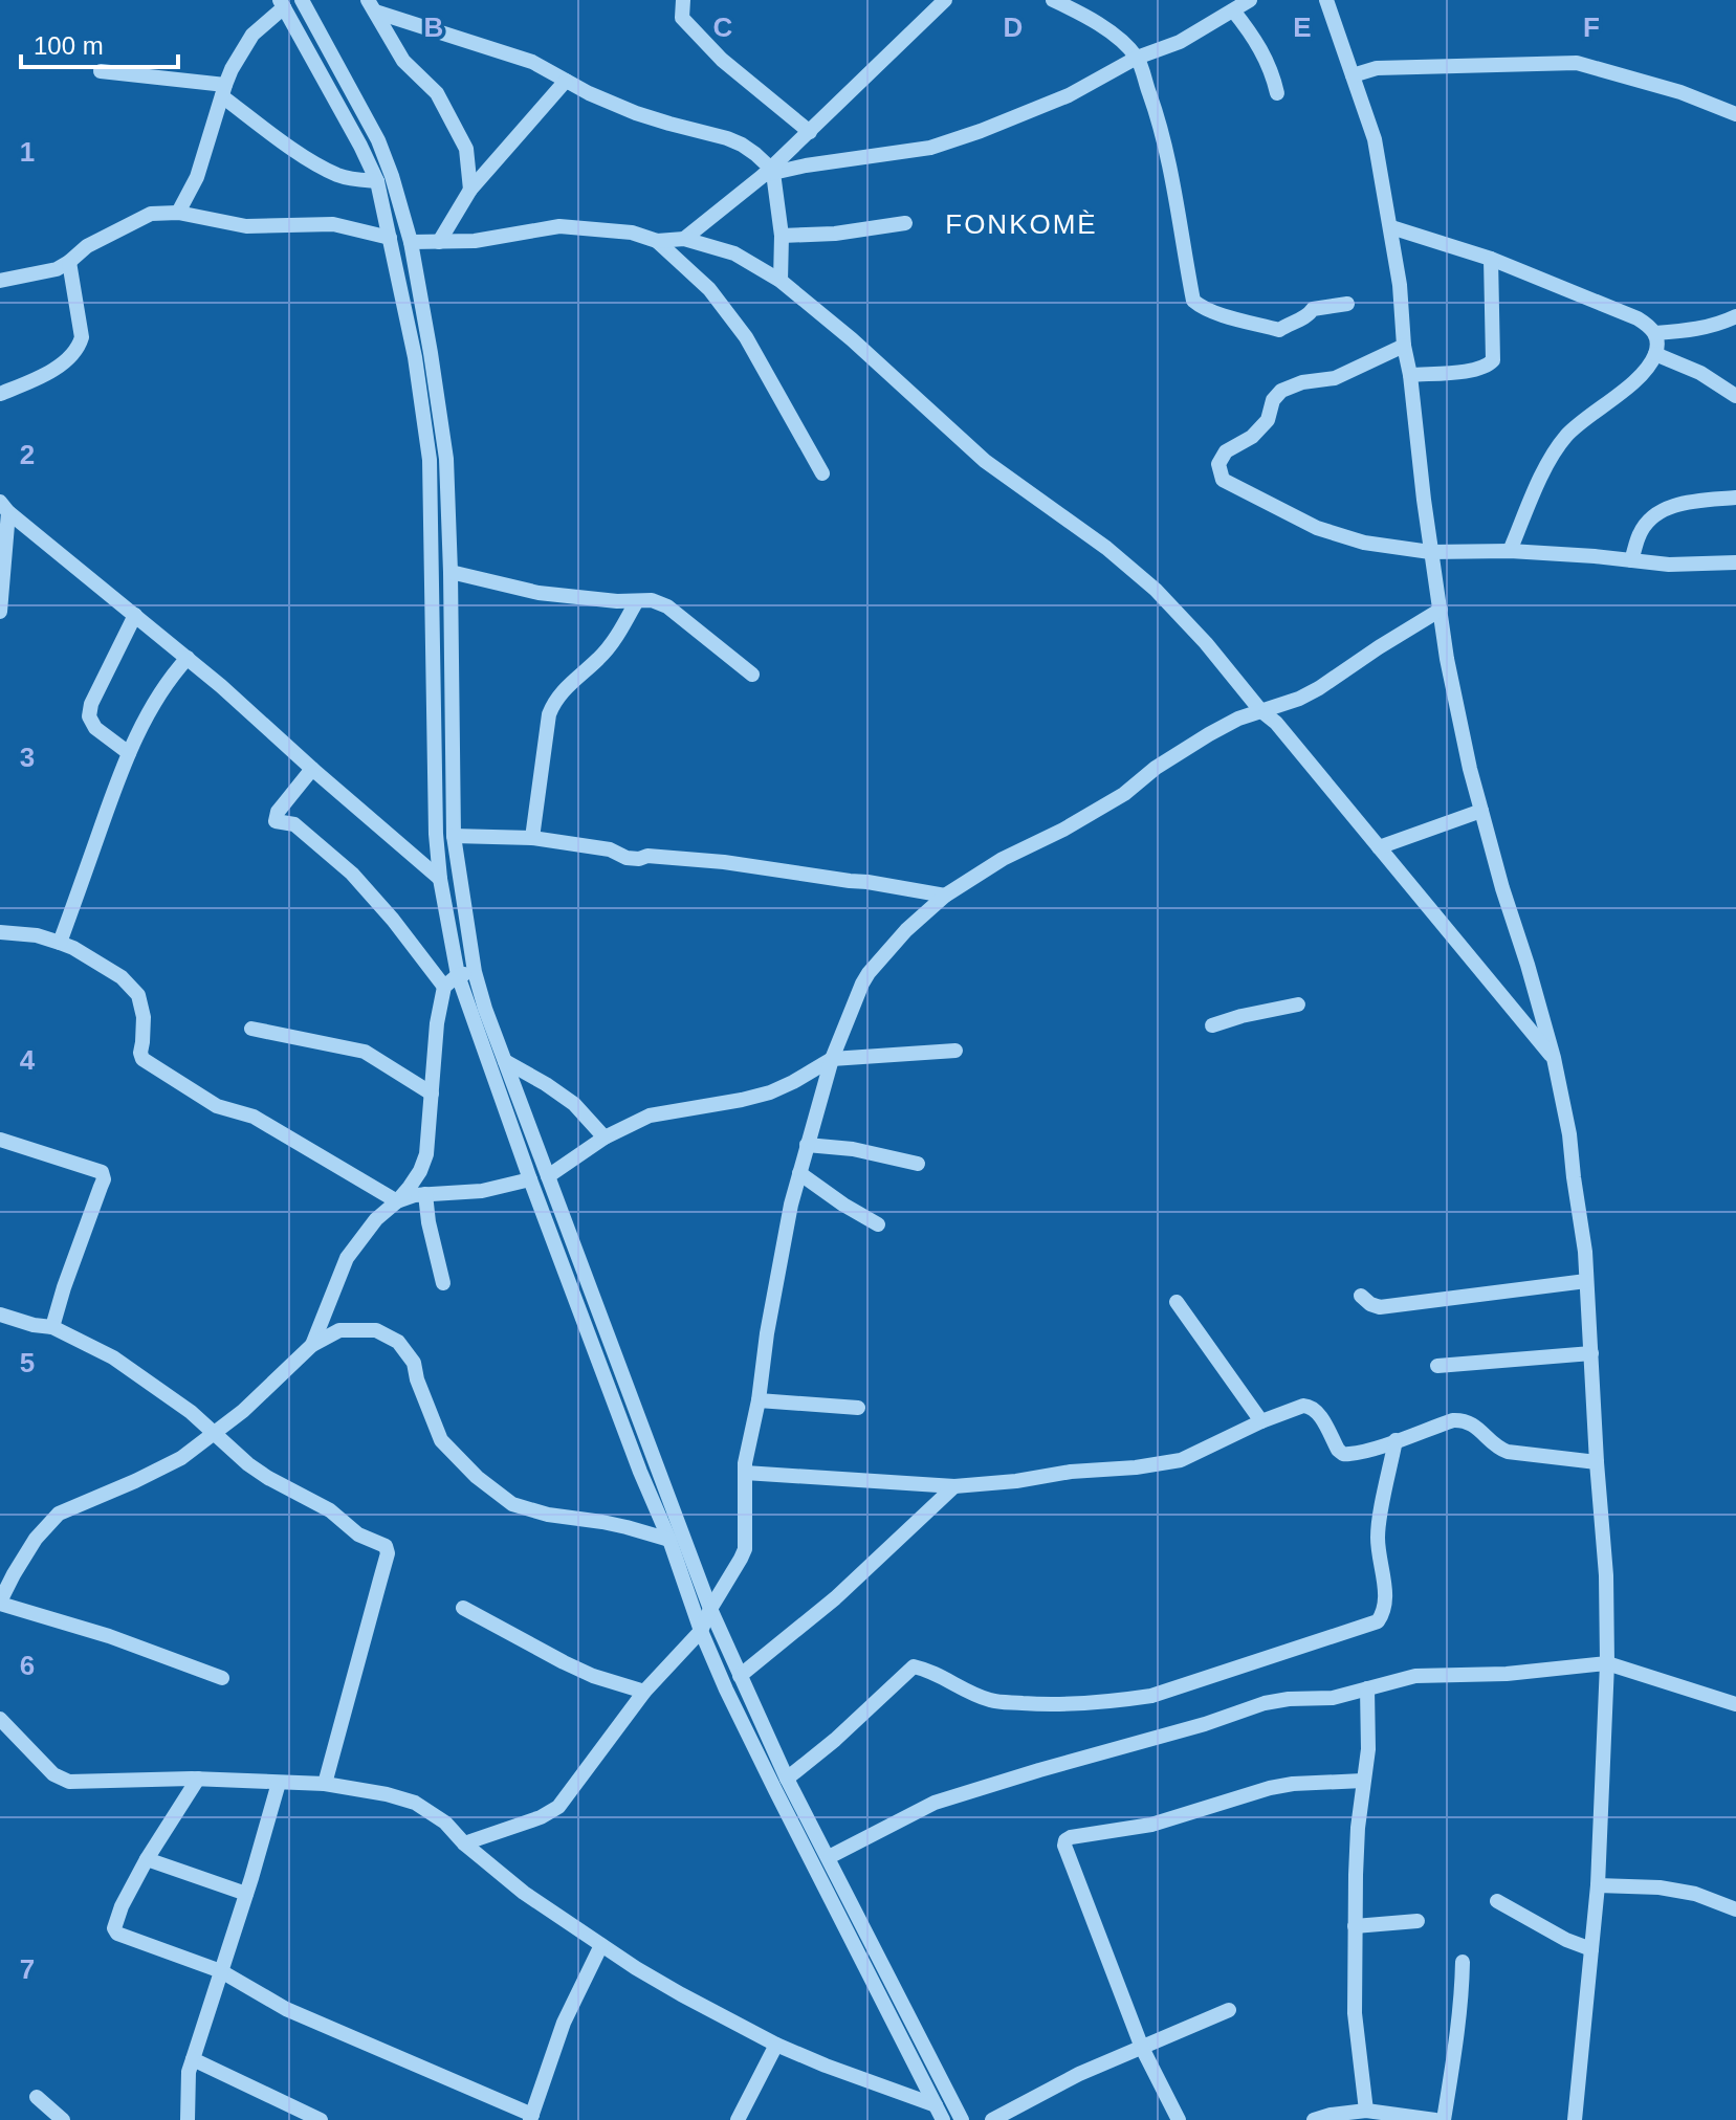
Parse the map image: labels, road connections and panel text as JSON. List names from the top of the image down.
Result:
{
  "districts": ["FONKOMÈ"],
  "scale_bar": "100 m",
  "grid": {
    "columns": [
      "B",
      "C",
      "D",
      "E",
      "F"
    ],
    "rows": [
      "1",
      "2",
      "3",
      "4",
      "5",
      "6",
      "7"
    ]
  }
}
